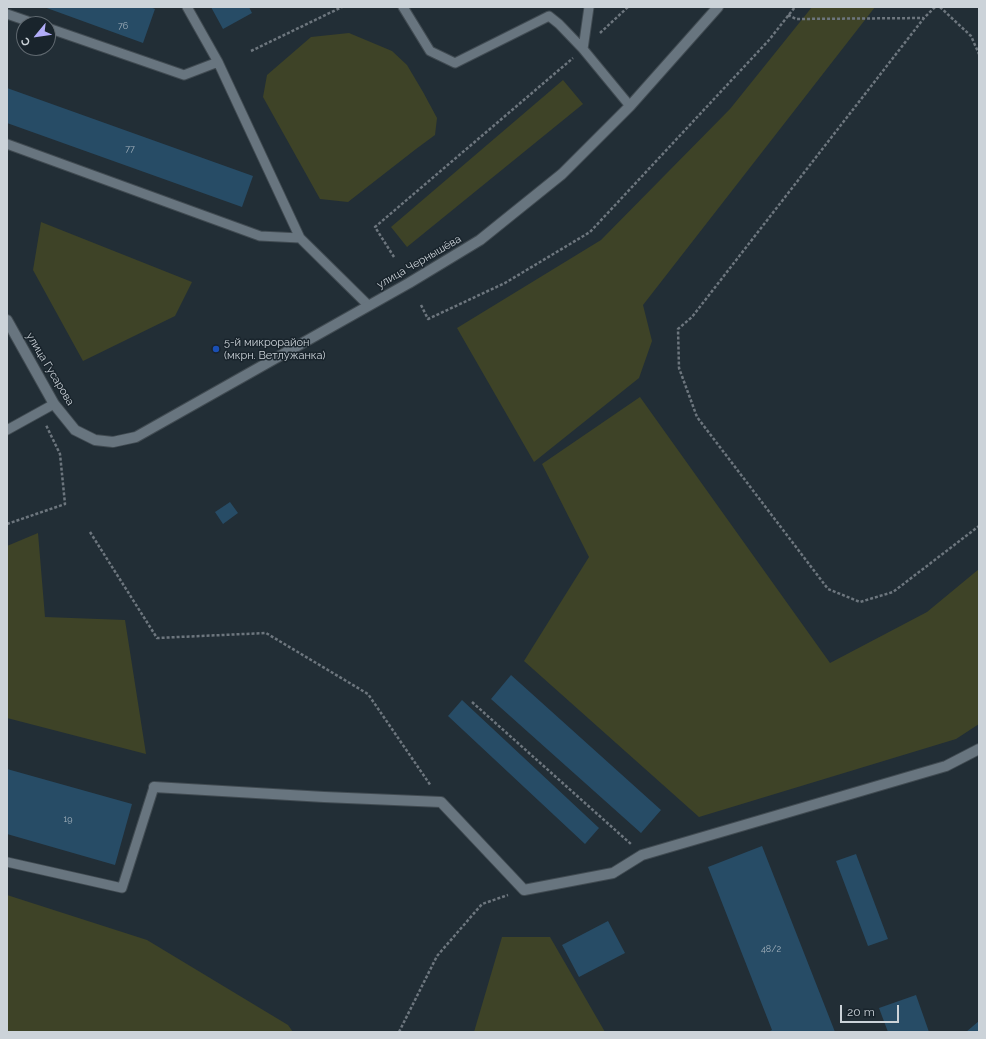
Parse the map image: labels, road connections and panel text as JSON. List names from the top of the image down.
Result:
{
  "streets": {
    "street": ["улица Чернышёва", "улица Гусарова"]
  },
  "crossings": [
    ["улица Чернышёва", "улица Гусарова"]
  ],
  "places": ["5-й микрорайон (мкрн. Ветлужанка)"],
  "house_numbers": [
    "76",
    "77",
    "19",
    "48/2"
  ],
  "scale_bar": "20 m",
  "north": "bottom left"
}
